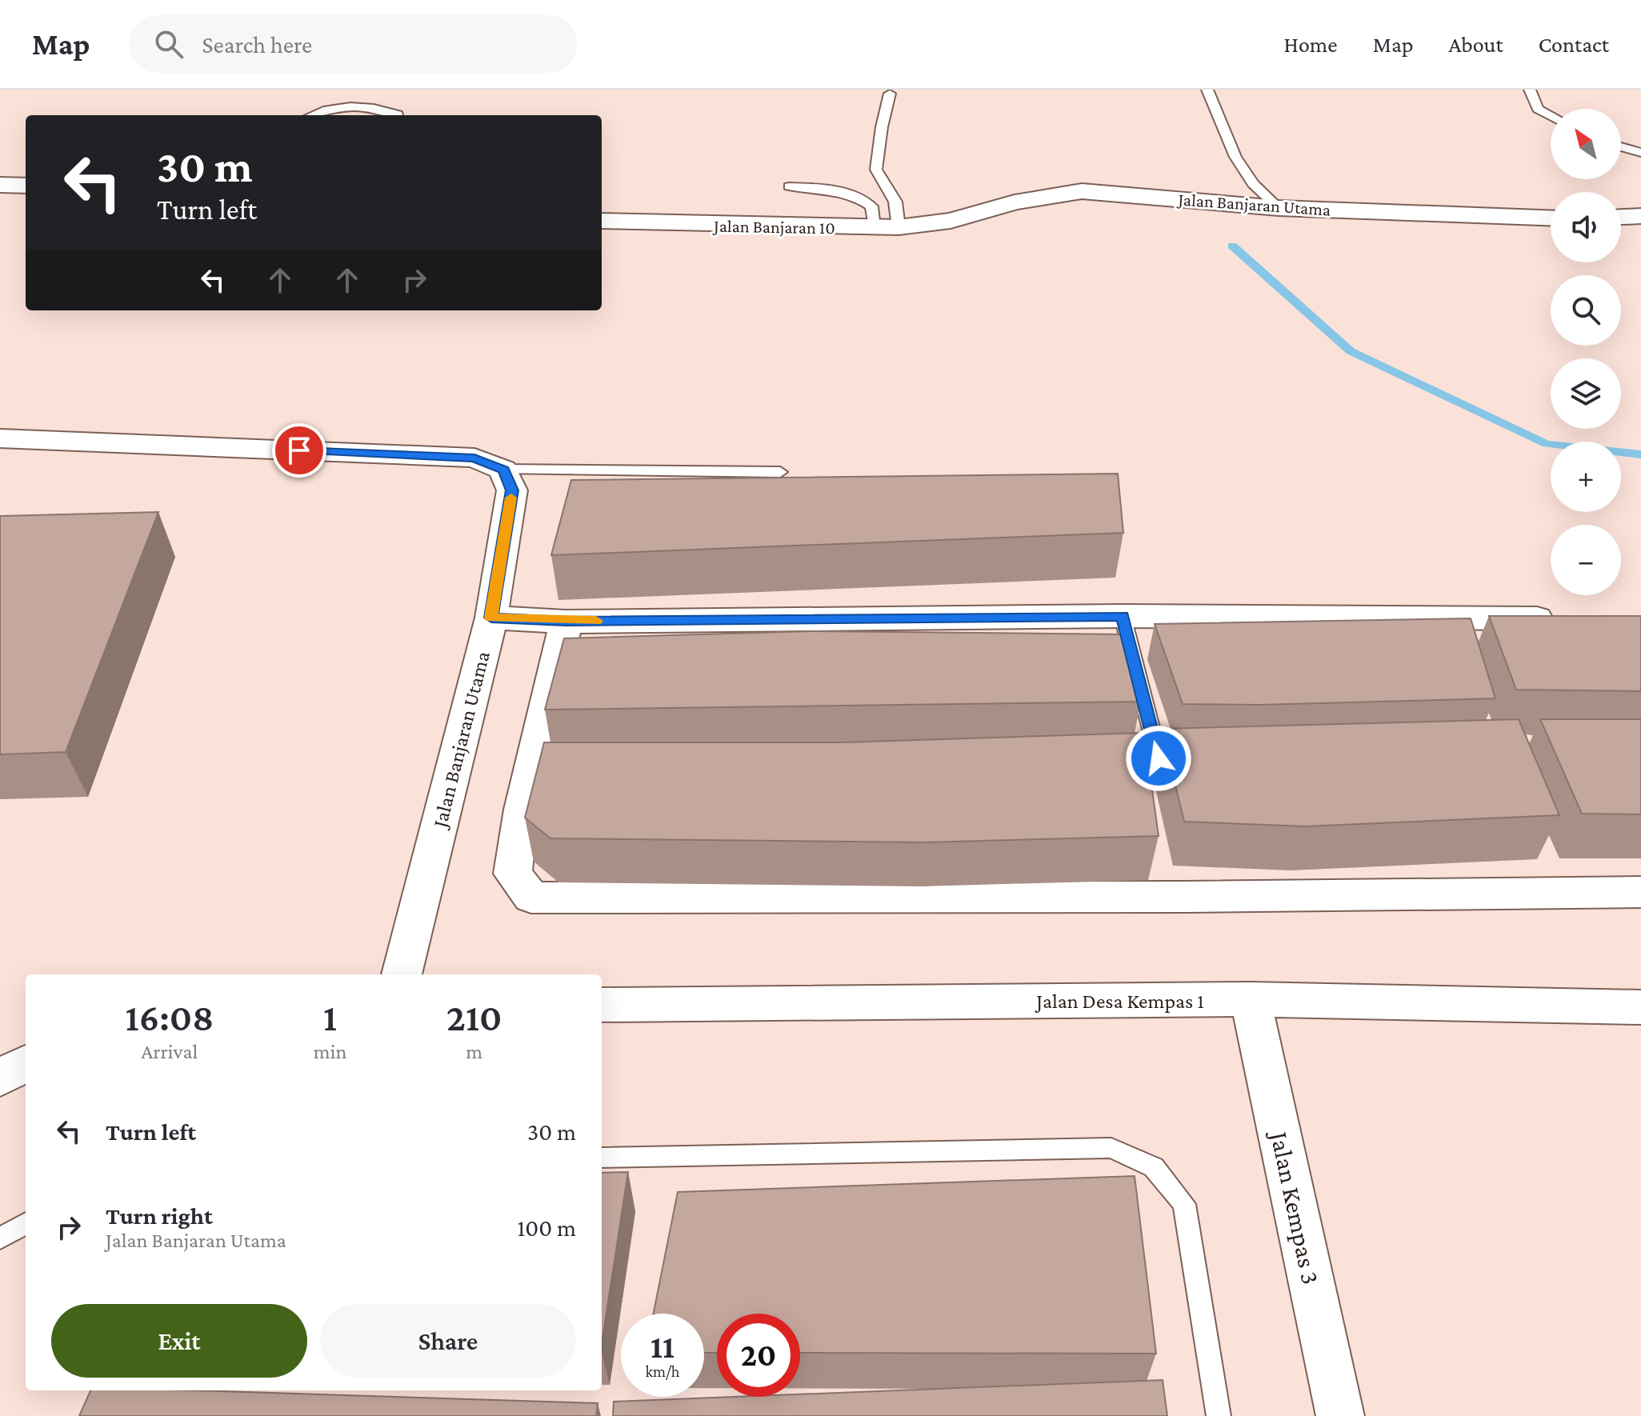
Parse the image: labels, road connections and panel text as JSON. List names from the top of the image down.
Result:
{
  "streets": {
    "street": [
      "Jalan Banjaran Utama",
      "Jalan Banjaran 10",
      "Jalan Desa Kempas 1",
      "Jalan Kempas 3"
    ]
  },
  "crossings": [
    ["Jalan Banjaran Utama", "Jalan Banjaran 10"],
    ["Jalan Desa Kempas 1", "Jalan Kempas 3"]
  ],
  "north": "top left",
  "page": {
    "header": "Map",
    "search": "Search here",
    "nav": [
      "Home",
      "Map",
      "About",
      "Contact"
    ],
    "map_buttons": ["+", "−"],
    "turn": ["30 m", "Turn left"],
    "eta": [
      "16:08",
      "Arrival",
      "1",
      "min",
      "210",
      "m"
    ],
    "list": [
      {
        "name": "Turn left",
        "value": "30 m"
      },
      {
        "name": "Turn right",
        "note": "Jalan Banjaran Utama",
        "value": "100 m"
      }
    ],
    "buttons": ["Exit", "Share"],
    "speed": "11 km/h",
    "limit": "20"
  }
}
